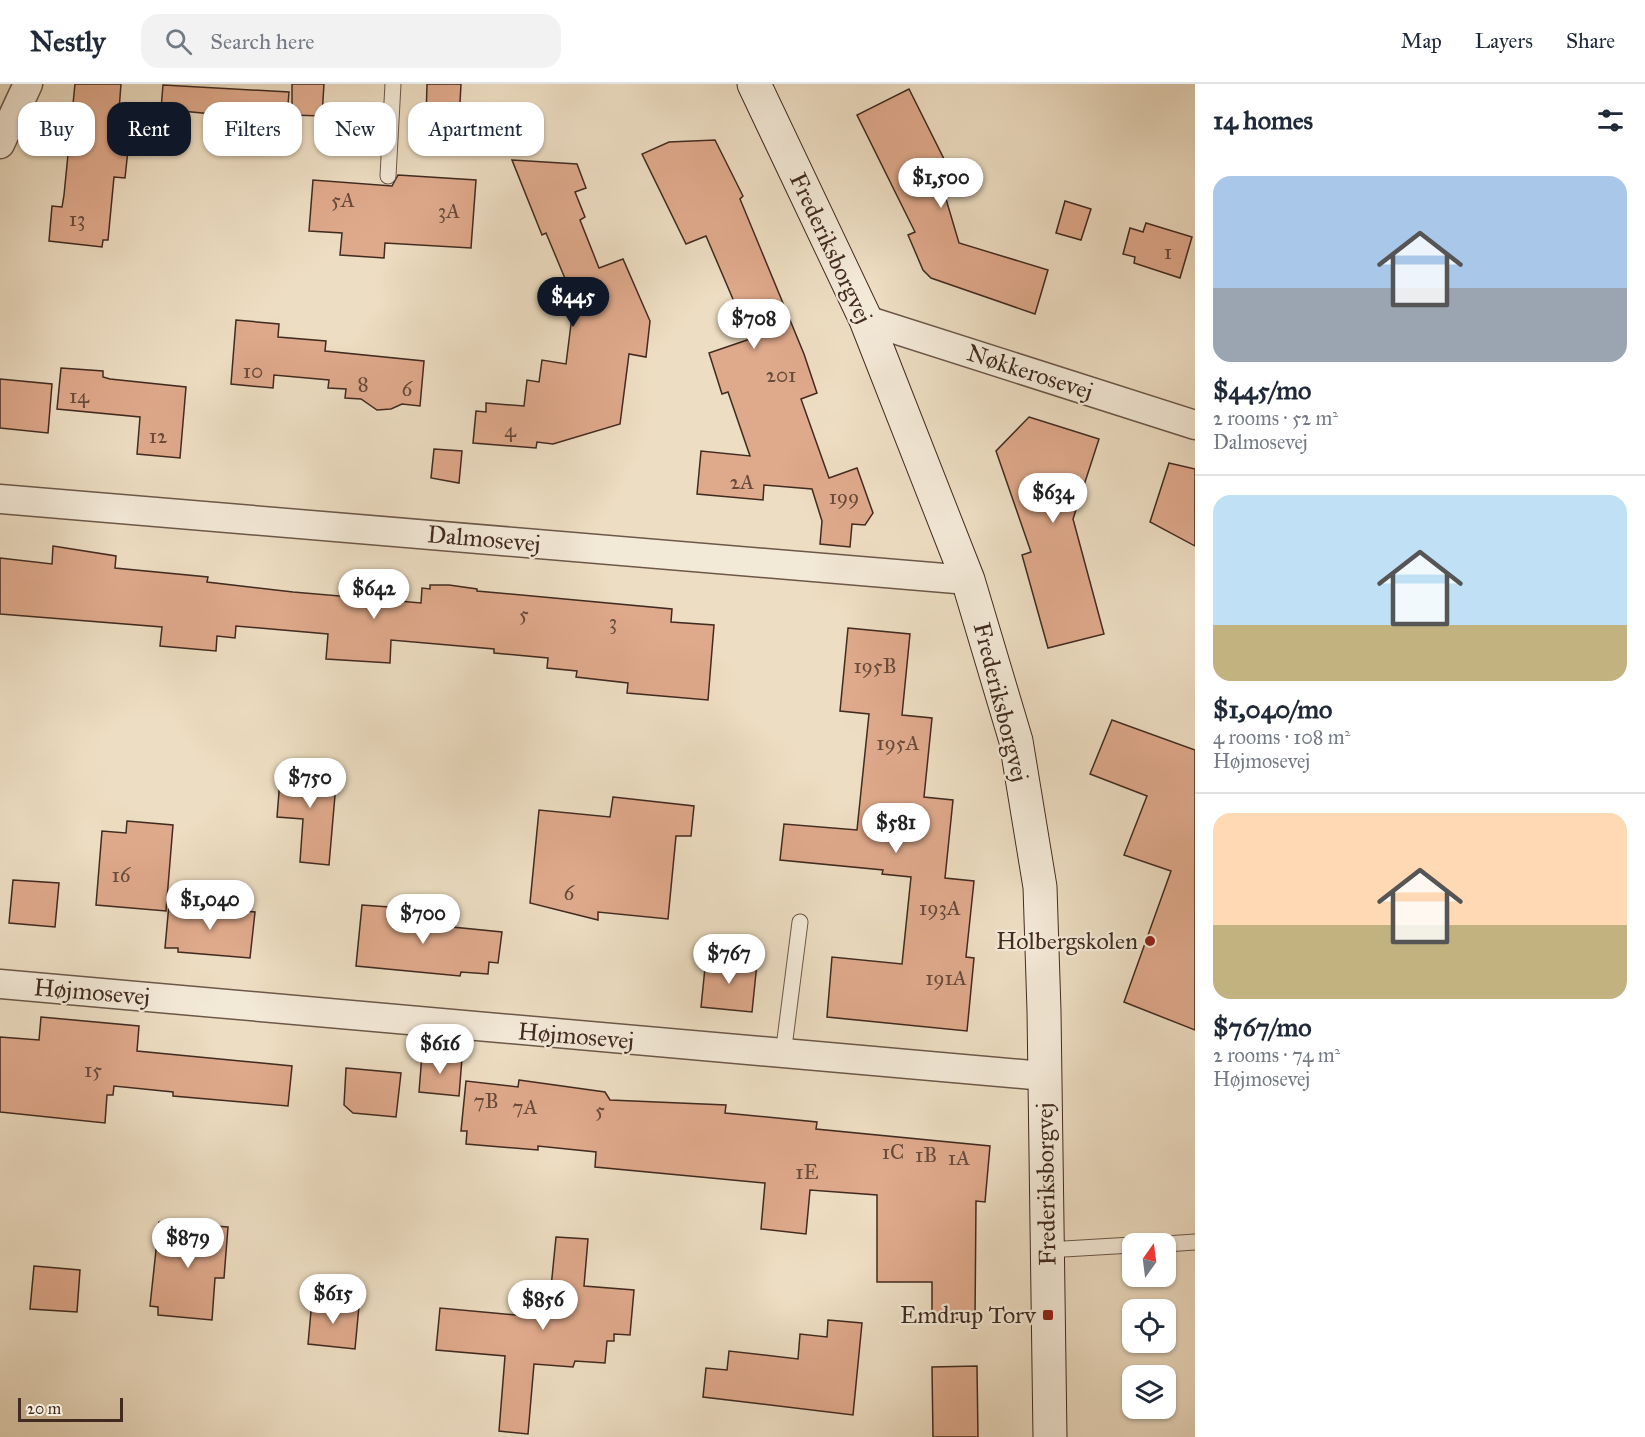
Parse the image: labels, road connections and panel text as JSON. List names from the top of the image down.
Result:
{
  "streets": {
    "street": [
      "Frederiksborgvej",
      "Nøkkerosevej",
      "Dalmosevej",
      "Højmosevej"
    ]
  },
  "crossings": [
    ["Frederiksborgvej", "Nøkkerosevej"],
    ["Frederiksborgvej", "Dalmosevej"],
    ["Frederiksborgvej", "Højmosevej"]
  ],
  "places": {
    "other": ["Holbergskolen"],
    "transit": ["Emdrup Torv"]
  },
  "house_numbers": [
    "5A",
    "3A",
    "13",
    "1",
    "10",
    "201",
    "8",
    "6",
    "14",
    "4",
    "12",
    "2A",
    "199",
    "5",
    "3",
    "195B",
    "195A",
    "16",
    "6",
    "193A",
    "191A",
    "15",
    "7B",
    "7A",
    "5",
    "1C",
    "1B",
    "1A",
    "1E"
  ],
  "scale_bar": "20 m",
  "north": "top",
  "page": {
    "header": "Nestly",
    "search": "Search here",
    "nav": ["Map", "Layers", "Share"],
    "heading": "14 homes",
    "chip": [
      "Buy",
      "Rent",
      "Filters",
      "New",
      "Apartment"
    ],
    "list": [
      {
        "name": "$445/mo",
        "note": "2 rooms · 52 m² · Dalmosevej"
      },
      {
        "name": "$1,040/mo",
        "note": "4 rooms · 108 m² · Højmosevej"
      },
      {
        "name": "$767/mo",
        "note": "2 rooms · 74 m² · Højmosevej"
      }
    ],
    "price": [
      "$1,500",
      "$445",
      "$708",
      "$634",
      "$642",
      "$750",
      "$581",
      "$1,040",
      "$700",
      "$767",
      "$616",
      "$879",
      "$615",
      "$856"
    ],
    "scale": "20 m"
  }
}
